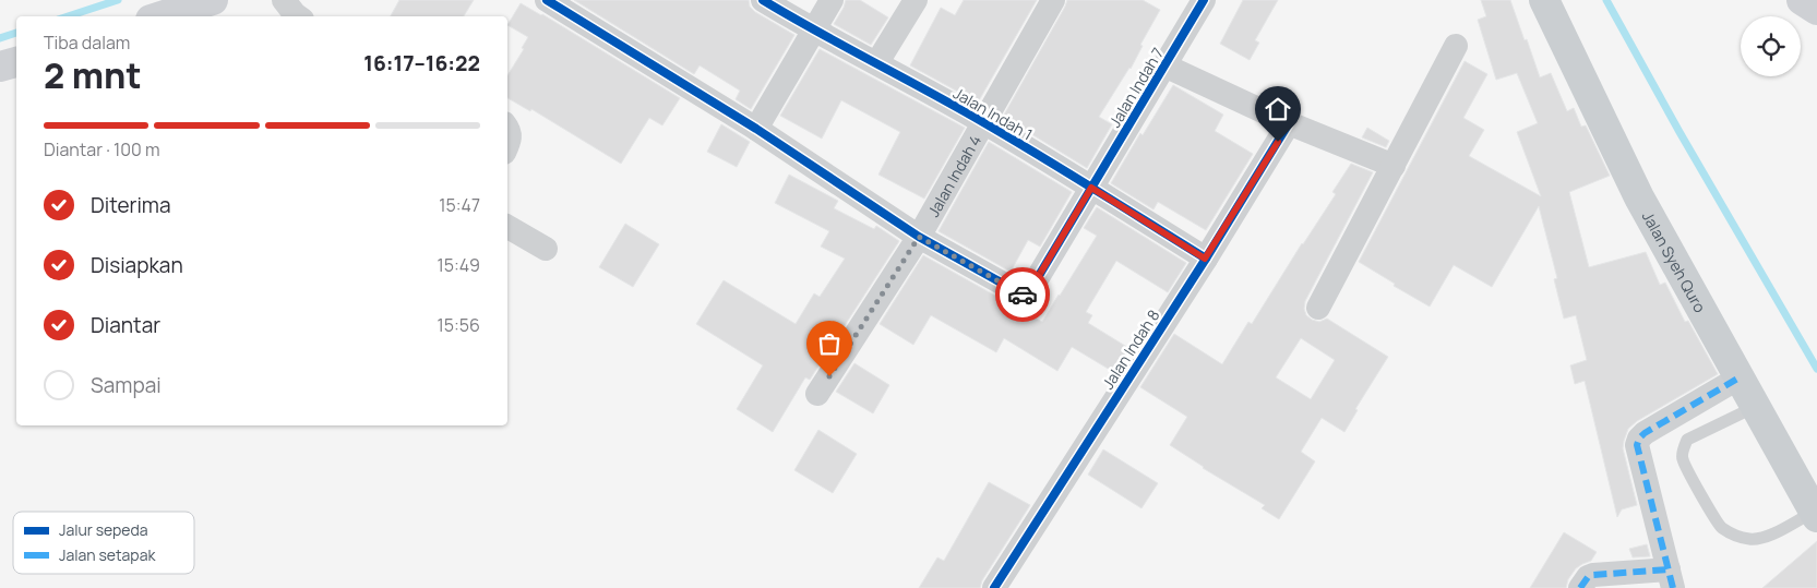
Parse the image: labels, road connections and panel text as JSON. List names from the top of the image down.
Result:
{
  "streets": {
    "main road": ["Jalan Syeh Quro"],
    "street": [
      "Jalan Indah 7",
      "Jalan Indah 1",
      "Jalan Indah 4",
      "Jalan Indah 8"
    ]
  },
  "crossings": [
    ["Jalan Indah 7", "Jalan Indah 1"],
    ["Jalan Indah 7", "Jalan Indah 4"],
    ["Jalan Indah 1", "Jalan Indah 4"],
    ["Jalan Indah 1", "Jalan Indah 8"]
  ],
  "legend": ["Jalur sepeda", "Jalan setapak"],
  "page": {
    "heading": ["2 mnt", "Tiba dalam", "16:17–16:22"],
    "bar": "Diantar · 100 m",
    "list": [
      ["Diterima", "15:47"],
      ["Disiapkan", "15:49"],
      ["Diantar", "15:56"],
      "Sampai"
    ]
  }
}
